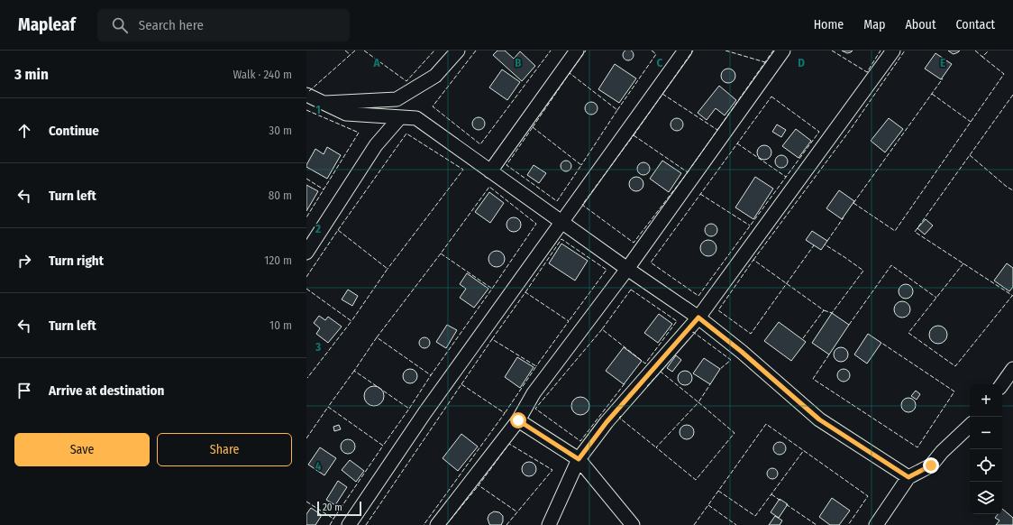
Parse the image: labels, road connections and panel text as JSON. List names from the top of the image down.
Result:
{
  "scale_bar": "20 m",
  "page": {
    "header": "Mapleaf",
    "search": "Search here",
    "nav": [
      "Home",
      "Map",
      "About",
      "Contact"
    ],
    "heading": ["3 min", "Walk · 240 m"],
    "list": [
      ["Continue", "30 m"],
      ["Turn left", "80 m"],
      ["Turn right", "120 m"],
      ["Turn left", "10 m"],
      "Arrive at destination"
    ],
    "map_buttons": ["+", "−"],
    "buttons": ["Save", "Share"],
    "scale": "20 m"
  },
  "grid": {
    "columns": [
      "A",
      "B",
      "C",
      "D",
      "E"
    ],
    "rows": [
      "1",
      "2",
      "3",
      "4"
    ]
  }
}
